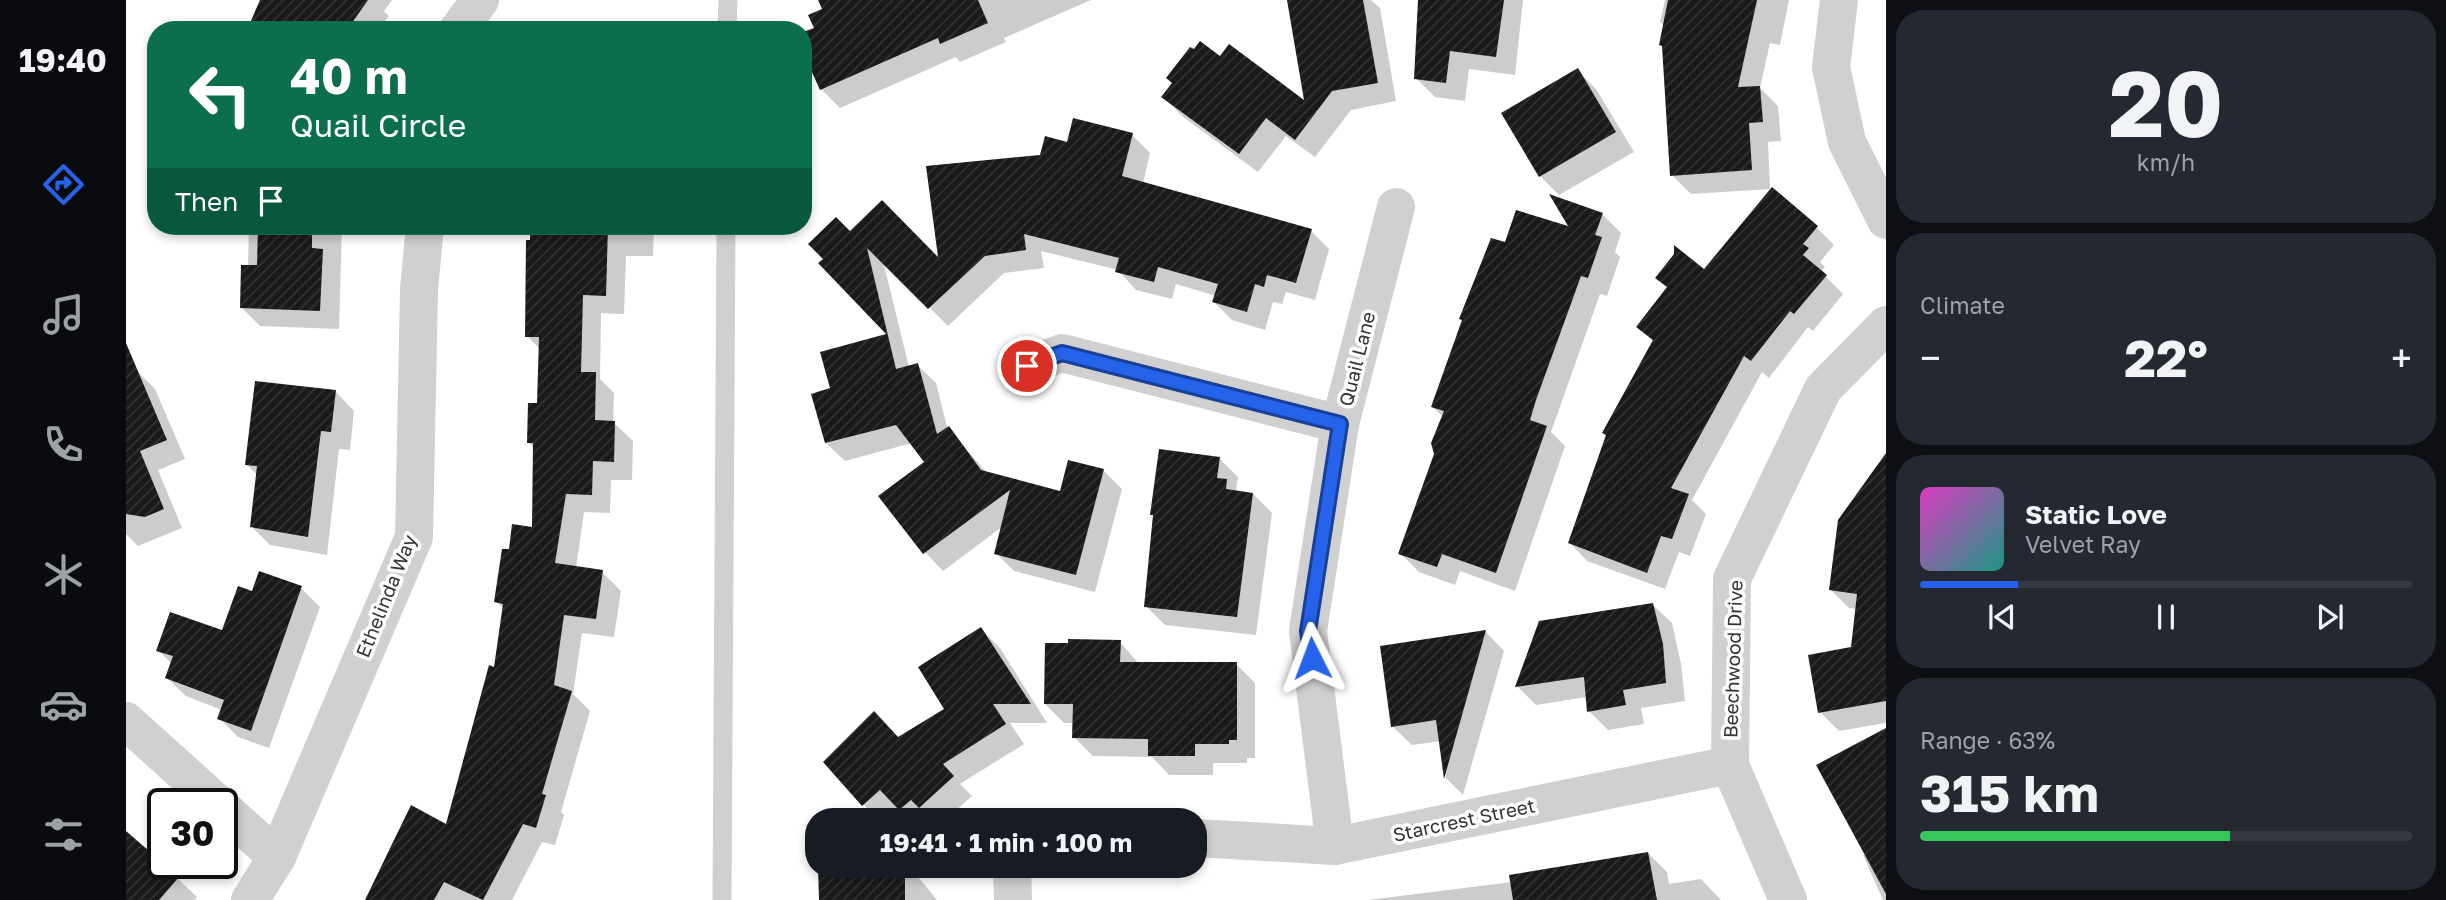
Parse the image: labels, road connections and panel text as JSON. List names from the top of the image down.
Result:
{
  "streets": {
    "street": [
      "Quail Lane",
      "Ethelinda Way",
      "Beechwood Drive",
      "Starcrest Street"
    ]
  },
  "crossings": [
    ["Quail Lane", "Starcrest Street"],
    ["Beechwood Drive", "Starcrest Street"]
  ],
  "page": {
    "tabs": "19:40",
    "tile": [
      ["20", "km/h"],
      "Climate",
      ["Range · 63%", "315 km"]
    ],
    "turn": ["40 m", "Quail Circle"],
    "then": "Then",
    "heat": ["−", "22°", "+"],
    "song": ["Static Love", "Velvet Ray"],
    "limit": "30",
    "trip": "19:41 · 1 min · 100 m"
  }
}
